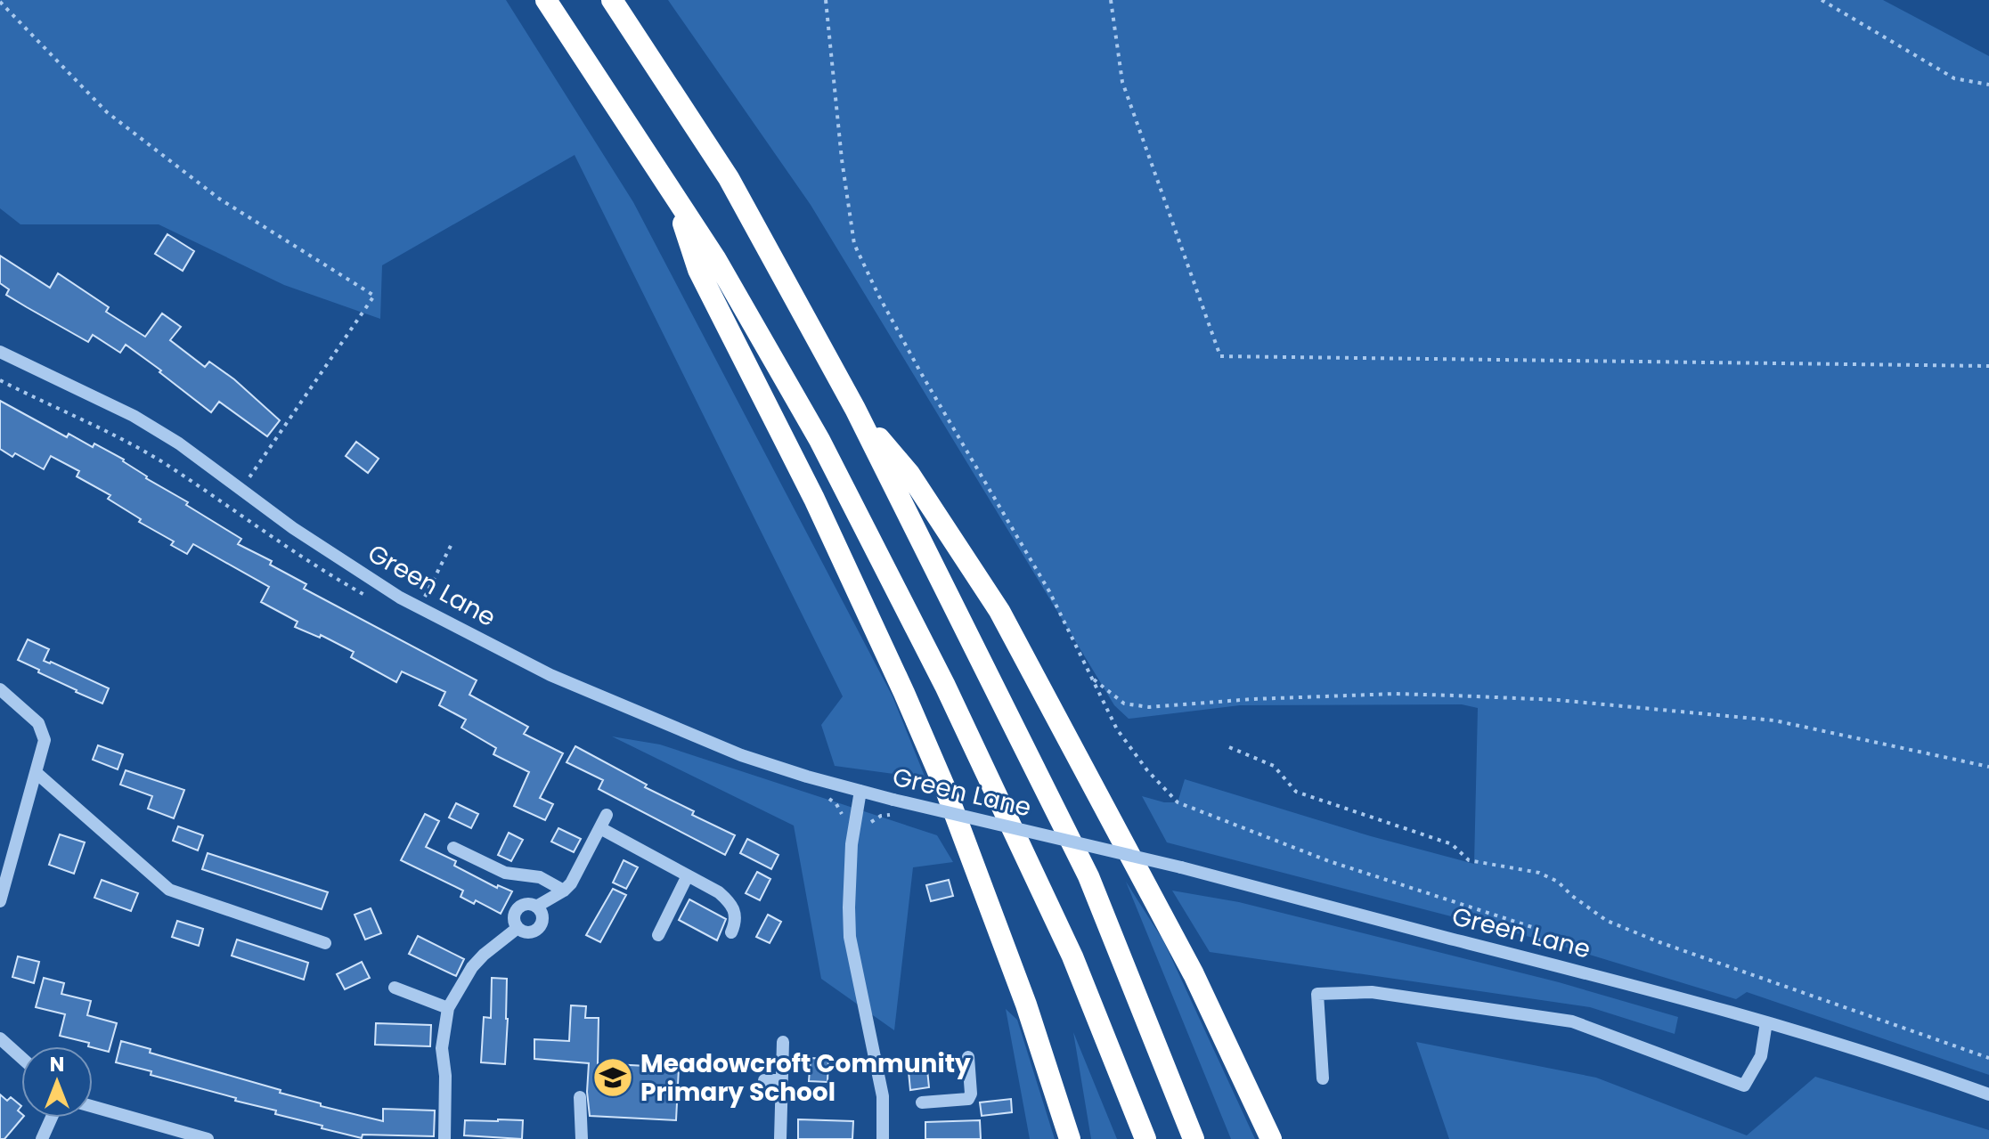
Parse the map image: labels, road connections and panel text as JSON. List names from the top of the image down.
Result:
{
  "streets": {
    "street": ["Green Lane"]
  },
  "places": {
    "school or university": ["Meadowcroft Community Primary School"]
  },
  "north": "top"
}
